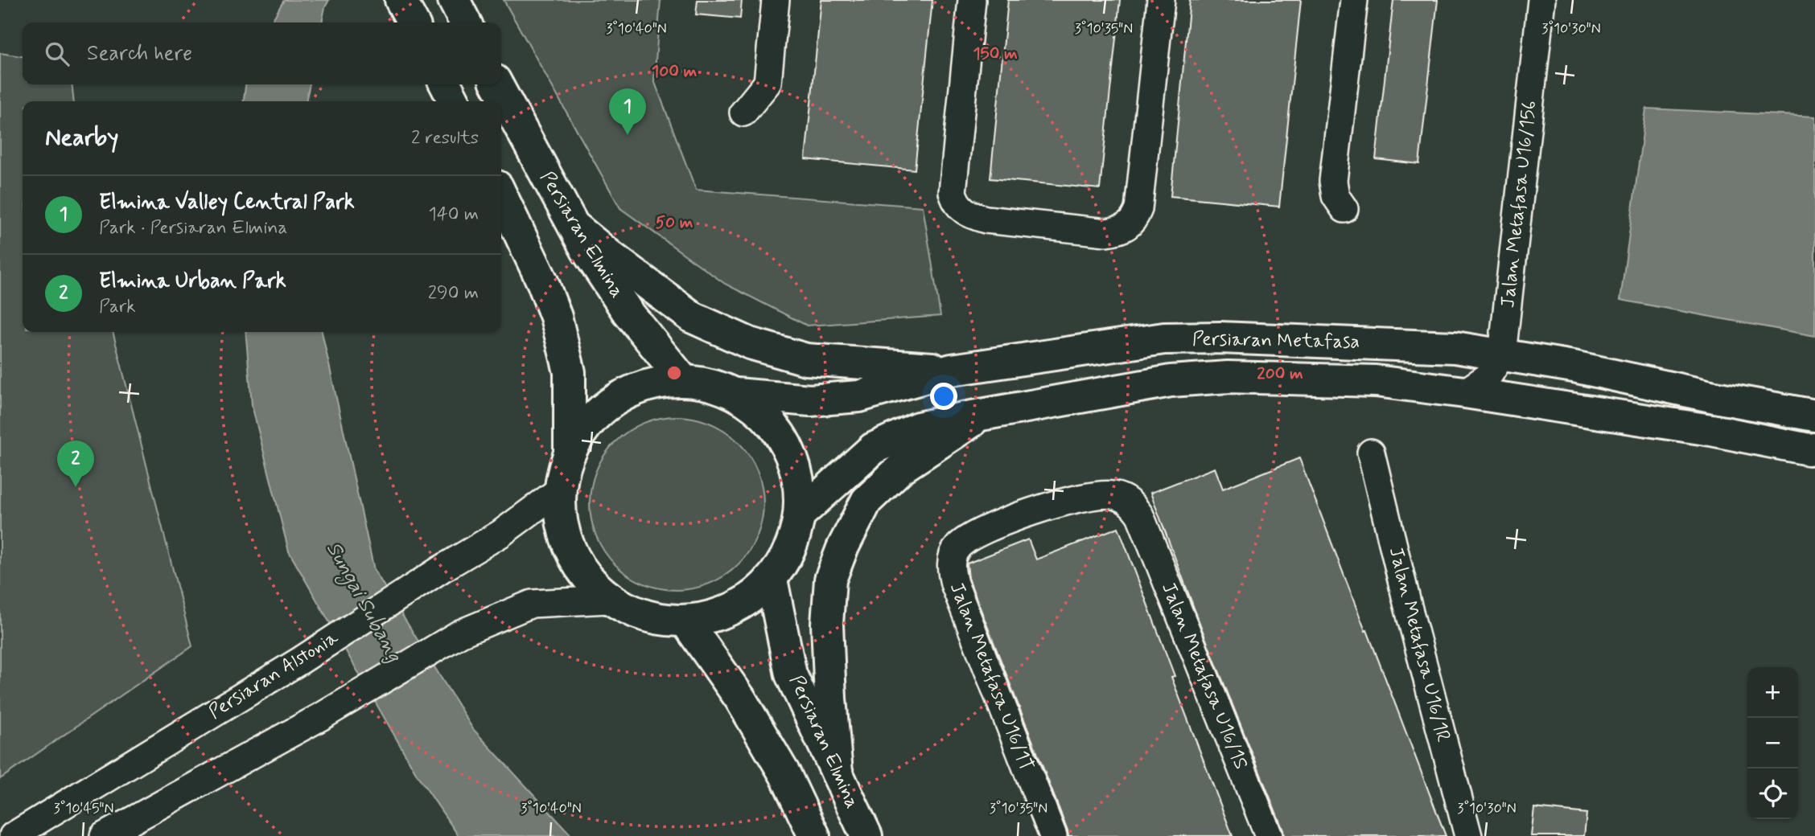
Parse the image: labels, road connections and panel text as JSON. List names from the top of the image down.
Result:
{
  "streets": {
    "main road": ["Persiaran Elmina", "Persiaran Metafasa"],
    "street": [
      "Jalan Metafasa U16/156",
      "Jalan Metafasa U16/1R",
      "Persiaran Alstonia",
      "Jalan Metafasa U16/1S",
      "Jalan Metafasa U16/1T"
    ]
  },
  "crossings": [
    ["Jalan Metafasa U16/156", "Persiaran Metafasa"],
    ["Jalan Metafasa U16/1S", "Jalan Metafasa U16/1T"]
  ],
  "water": ["Sungai Subang"],
  "page": {
    "search": "Search here",
    "pins": ["1", "2"],
    "heading": ["Nearby", "2 results"],
    "list": [
      {
        "mark": "1",
        "name": "Elmina Valley Central Park",
        "note": "Park · Persiaran Elmina",
        "value": "140 m"
      },
      {
        "mark": "2",
        "name": "Elmina Urban Park",
        "note": "Park",
        "value": "290 m"
      }
    ],
    "map_buttons": ["+", "−"]
  },
  "coordinates": [
    "3°10'40\"N",
    "3°10'35\"N",
    "3°10'30\"N",
    "3°10'45\"N"
  ],
  "rings": [
    "150 m",
    "100 m",
    "50 m",
    "200 m"
  ]
}
